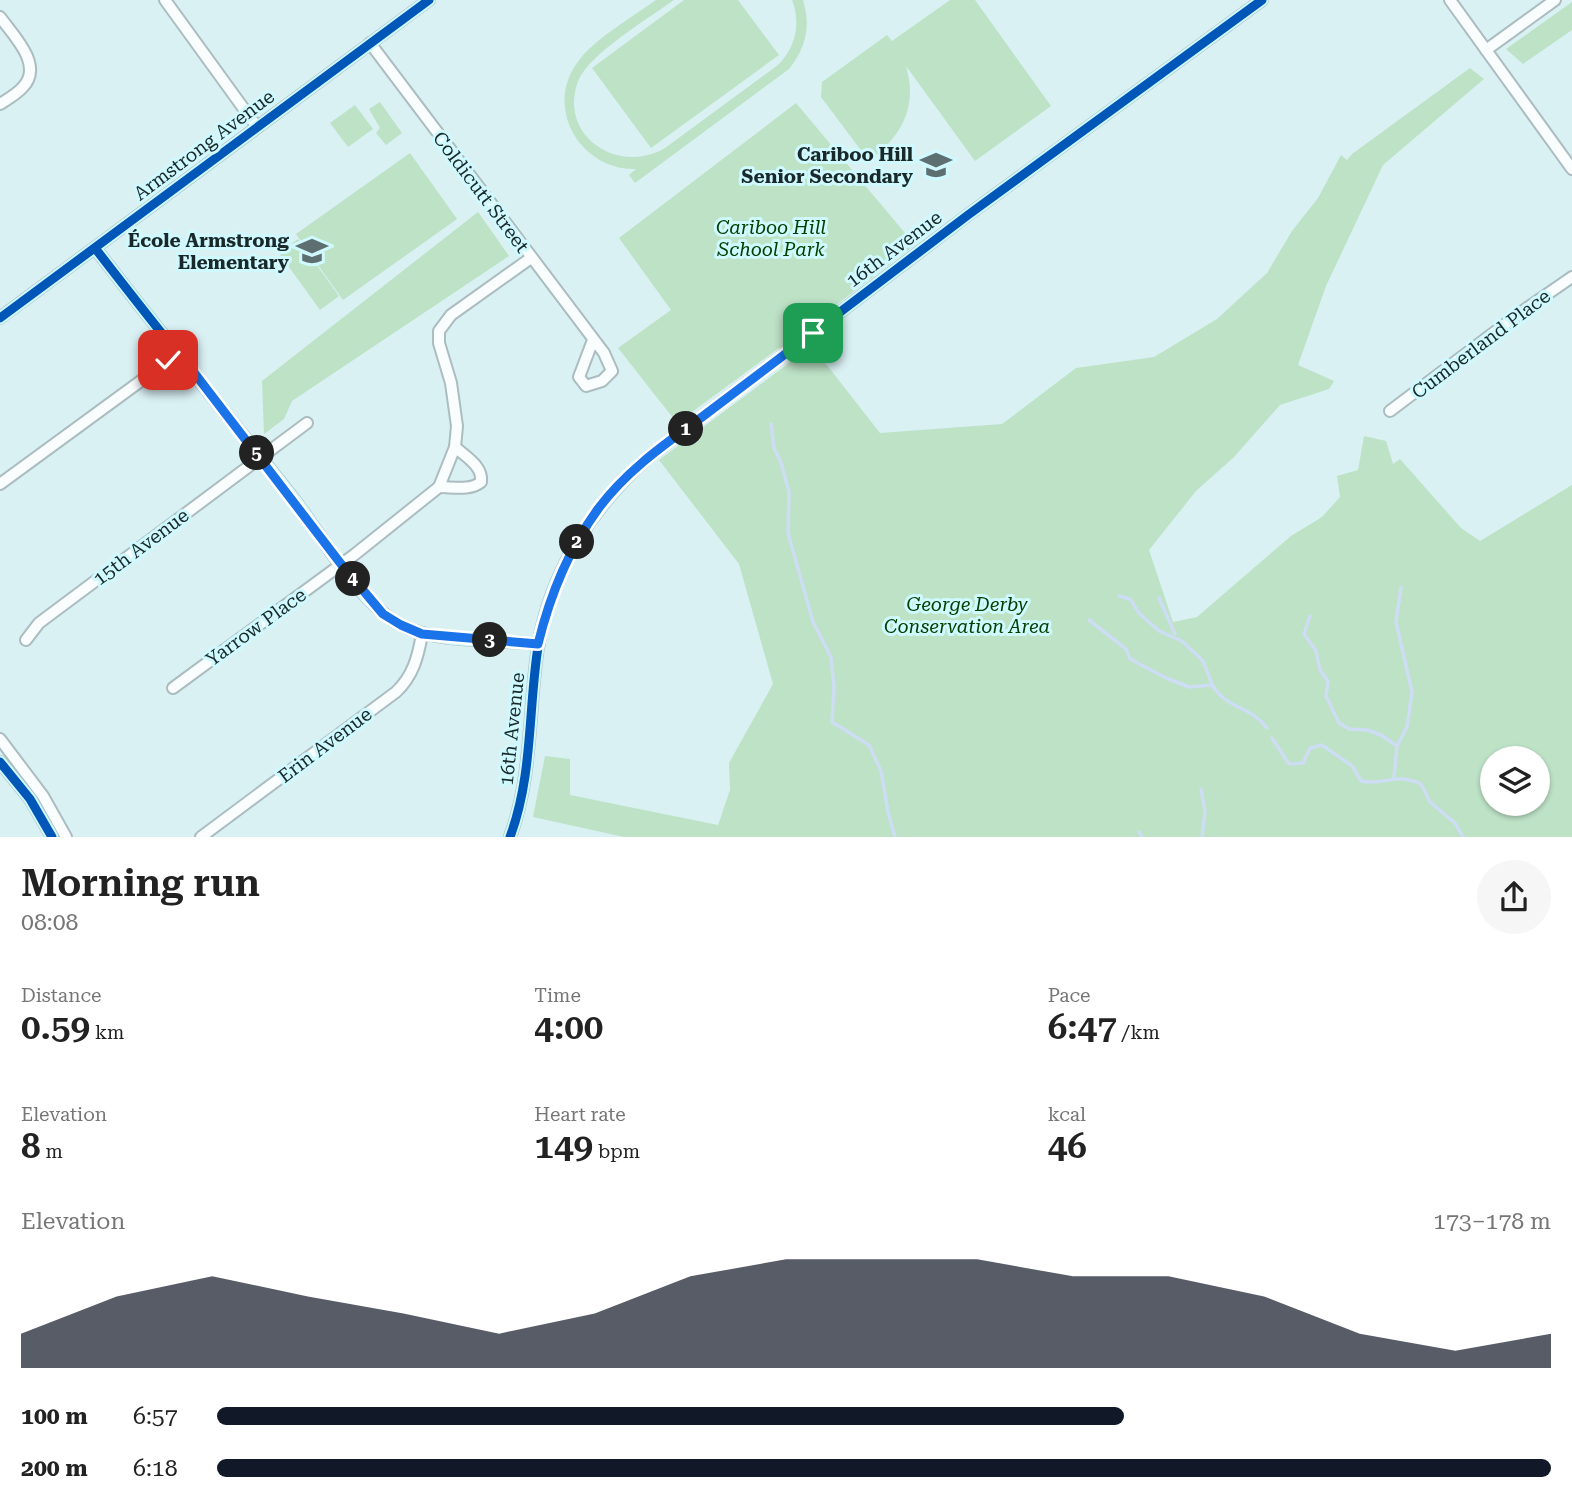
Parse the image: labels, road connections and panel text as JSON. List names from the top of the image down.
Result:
{
  "streets": {
    "street": [
      "Armstrong Avenue",
      "Coldicutt Street",
      "16th Avenue",
      "Cumberland Place",
      "15th Avenue",
      "Yarrow Place",
      "Erin Avenue"
    ]
  },
  "crossings": [
    ["Armstrong Avenue", "Coldicutt Street"]
  ],
  "parks": ["Cariboo Hill School Park", "George Derby Conservation Area"],
  "places": {
    "school or university": ["Cariboo Hill Senior Secondary", "École Armstrong Elementary"]
  },
  "page": {
    "pins": [
      "1",
      "5",
      "2",
      "4",
      "3"
    ],
    "heading": ["Morning run", "08:08"],
    "stats": [
      ["Distance", "0.59 km"],
      ["Time", "4:00"],
      ["Pace", "6:47 /km"],
      ["Elevation", "8 m"],
      ["Heart rate", "149 bpm"],
      ["kcal", "46"]
    ],
    "chart": ["Elevation", "173–178 m"],
    "list": [
      {
        "name": "100 m",
        "note": "6:57"
      },
      {
        "name": "200 m",
        "note": "6:18"
      }
    ]
  }
}
